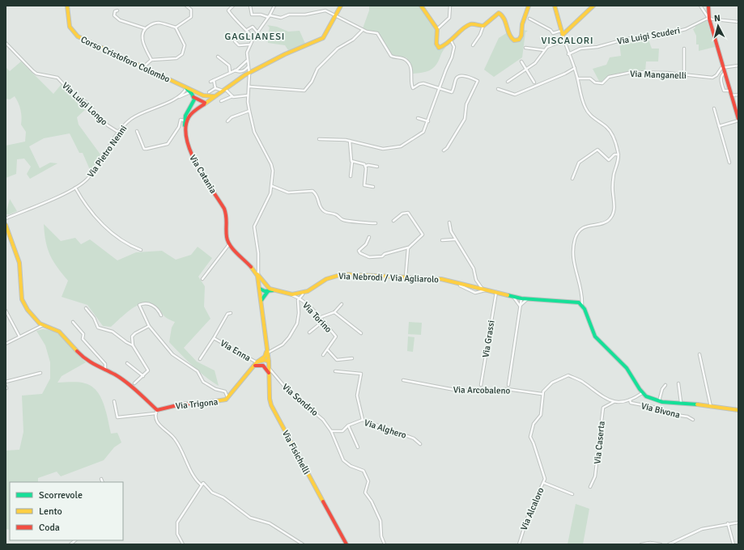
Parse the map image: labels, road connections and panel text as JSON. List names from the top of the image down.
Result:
{
  "streets": {
    "street": [
      "Via Luigi Scuderi",
      "Corso Cristoforo Colombo",
      "Via Manganelli",
      "Via Luigi Longo",
      "Via Pietro Nenni",
      "Via Catania",
      "Via Nebrodi / Via Agliarolo",
      "Via Torino",
      "Via Grassi",
      "Via Enna",
      "Via Arcobaleno",
      "Via Sondrio",
      "Via Trigona",
      "Via Bivona",
      "Via Alghero",
      "Via Caserta",
      "Via Fisichelli",
      "Via Alcaloro"
    ]
  },
  "crossings": [
    ["Via Luigi Longo", "Via Pietro Nenni"],
    ["Via Nebrodi / Via Agliarolo", "Via Grassi"],
    ["Via Enna", "Via Trigona"],
    ["Via Arcobaleno", "Via Alcaloro"],
    ["Via Sondrio", "Via Alghero"],
    ["Via Sondrio", "Via Fisichelli"]
  ],
  "districts": ["GAGLIANESI", "VISCALORI"],
  "legend": ["Scorrevole", "Lento", "Coda"],
  "north": "top"
}
